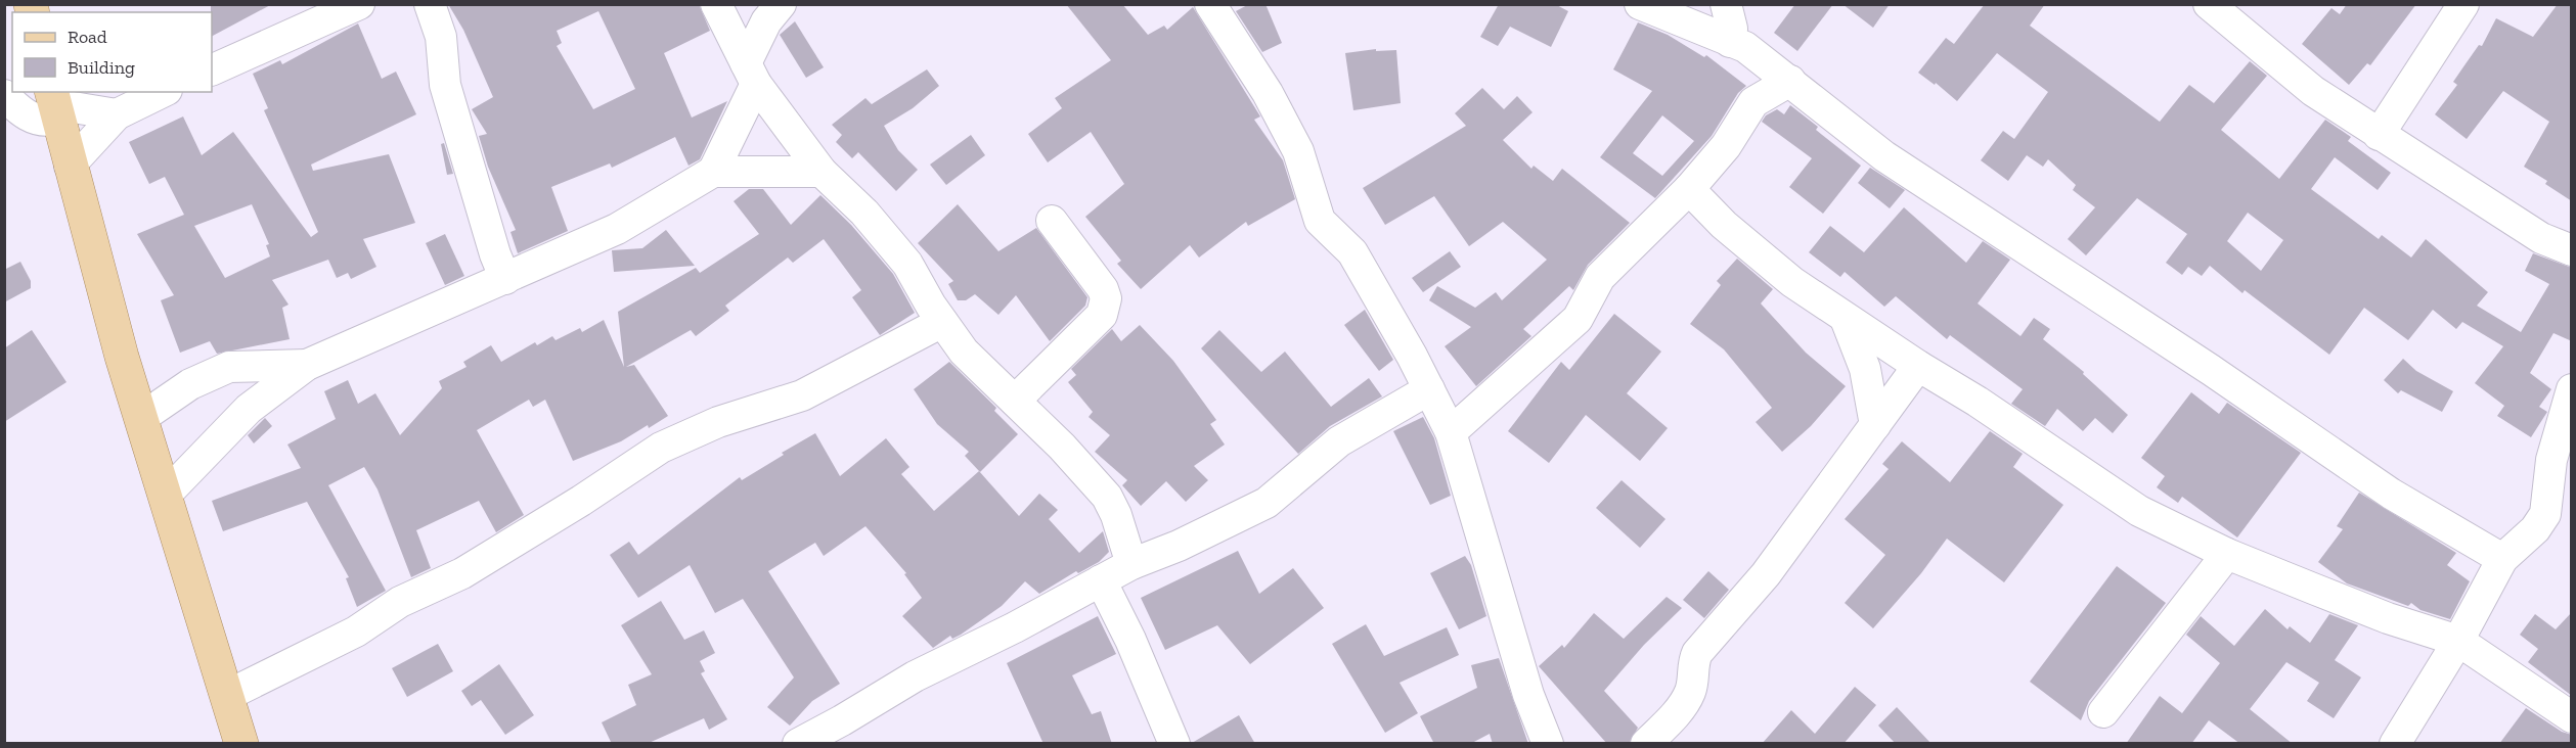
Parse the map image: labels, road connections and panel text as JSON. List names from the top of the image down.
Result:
{
  "legend": ["Road", "Building"]
}
